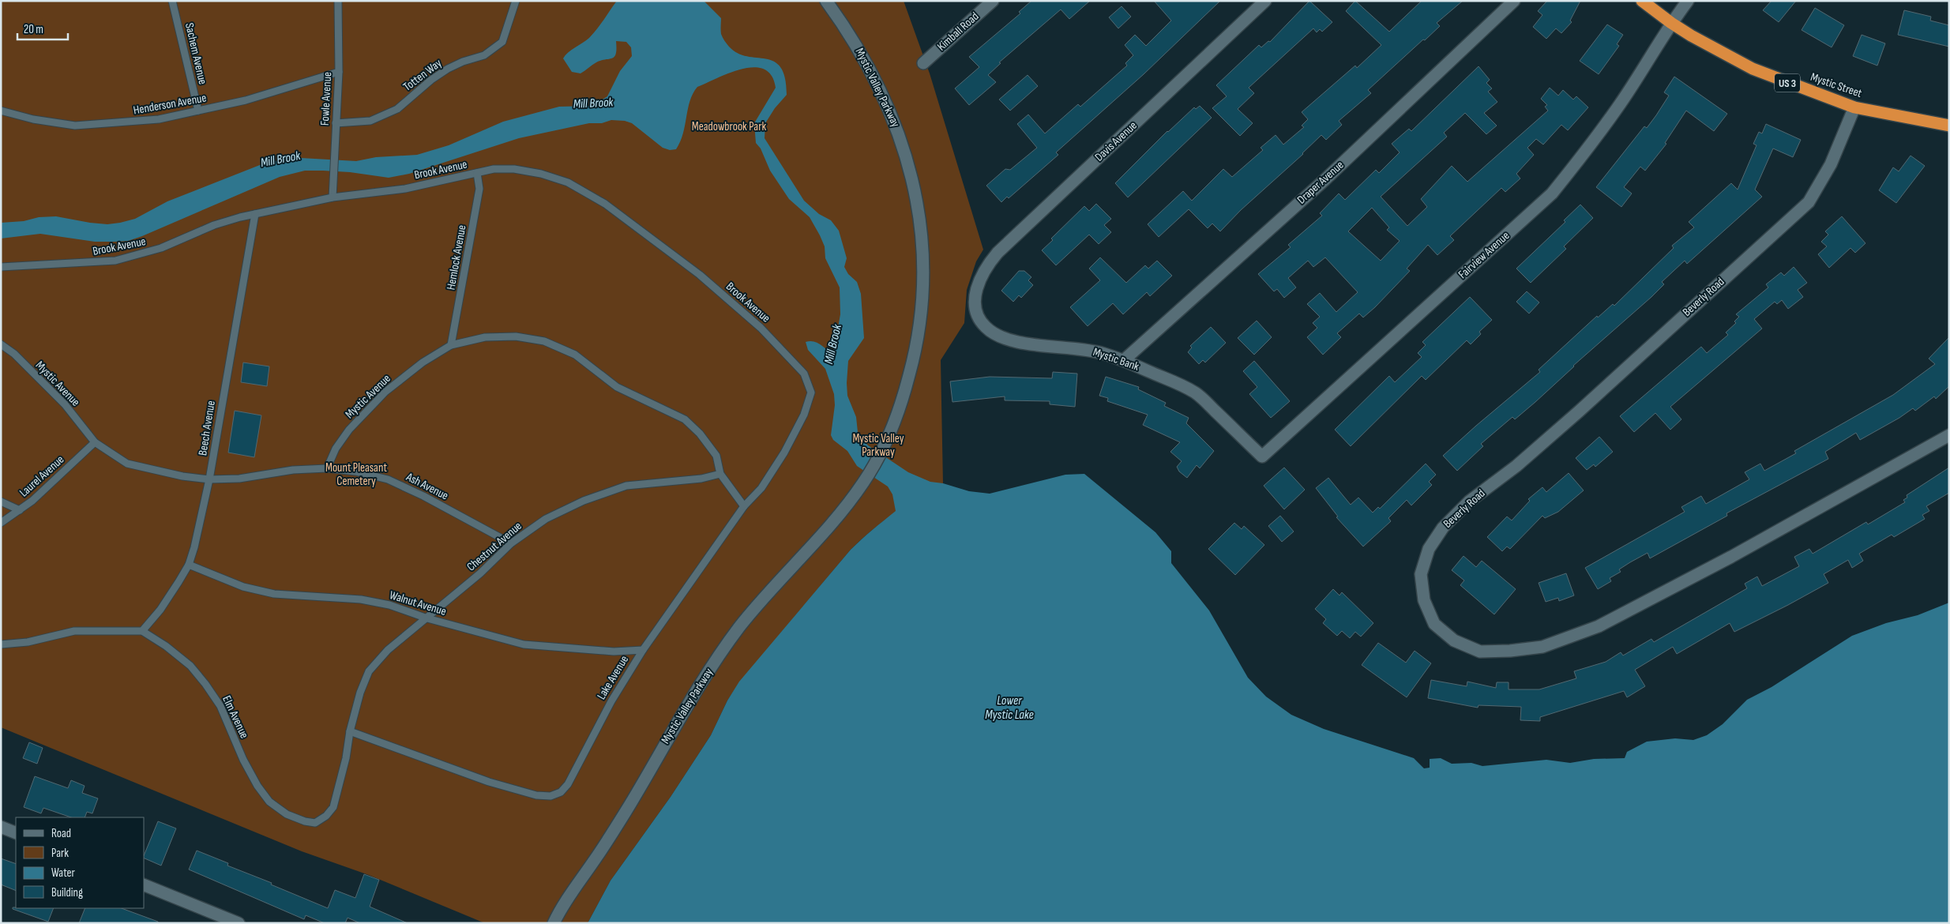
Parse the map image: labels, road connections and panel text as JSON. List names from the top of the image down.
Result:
{
  "streets": {
    "highway": ["US 3", "Mystic Street"],
    "street": [
      "Kimball Road",
      "Mystic Valley Parkway",
      "Davis Avenue",
      "Draper Avenue",
      "Fairview Avenue",
      "Beverly Road",
      "Mystic Bank"
    ],
    "lane": [
      "Sachem Avenue",
      "Totten Way",
      "Fowle Avenue",
      "Henderson Avenue",
      "Brook Avenue",
      "Hemlock Avenue",
      "Mystic Avenue",
      "Beech Avenue",
      "Laurel Avenue",
      "Ash Avenue",
      "Chestnut Avenue",
      "Walnut Avenue",
      "Lake Avenue",
      "Elm Avenue"
    ]
  },
  "crossings": [
    ["Sachem Avenue", "Henderson Avenue"],
    ["Totten Way", "Fowle Avenue"],
    ["Mystic Street", "Fairview Avenue"],
    ["Mystic Street", "Beverly Road"],
    ["Fowle Avenue", "Henderson Avenue"],
    ["Fowle Avenue", "Brook Avenue"],
    ["Davis Avenue", "Mystic Bank"],
    ["Brook Avenue", "Hemlock Avenue"],
    ["Brook Avenue", "Beech Avenue"],
    ["Brook Avenue", "Lake Avenue"],
    ["Draper Avenue", "Mystic Bank"],
    ["Fairview Avenue", "Mystic Bank"],
    ["Hemlock Avenue", "Mystic Avenue"],
    ["Mystic Avenue", "Beech Avenue"],
    ["Mystic Avenue", "Laurel Avenue"],
    ["Mystic Avenue", "Ash Avenue"],
    ["Mystic Avenue", "Chestnut Avenue"],
    ["Mystic Avenue", "Lake Avenue"],
    ["Beech Avenue", "Walnut Avenue"],
    ["Beech Avenue", "Elm Avenue"],
    ["Ash Avenue", "Chestnut Avenue"],
    ["Chestnut Avenue", "Walnut Avenue"],
    ["Chestnut Avenue", "Lake Avenue"],
    ["Chestnut Avenue", "Elm Avenue"],
    ["Walnut Avenue", "Lake Avenue"],
    ["Lake Avenue", "Elm Avenue"]
  ],
  "water": ["Mill Brook", "Lower Mystic Lake"],
  "parks": ["Meadowbrook Park", "Mystic Valley Parkway", "Mount Pleasant Cemetery"],
  "legend": [
    "Road",
    "Park",
    "Water",
    "Building"
  ],
  "scale_bar": "20 m"
}
